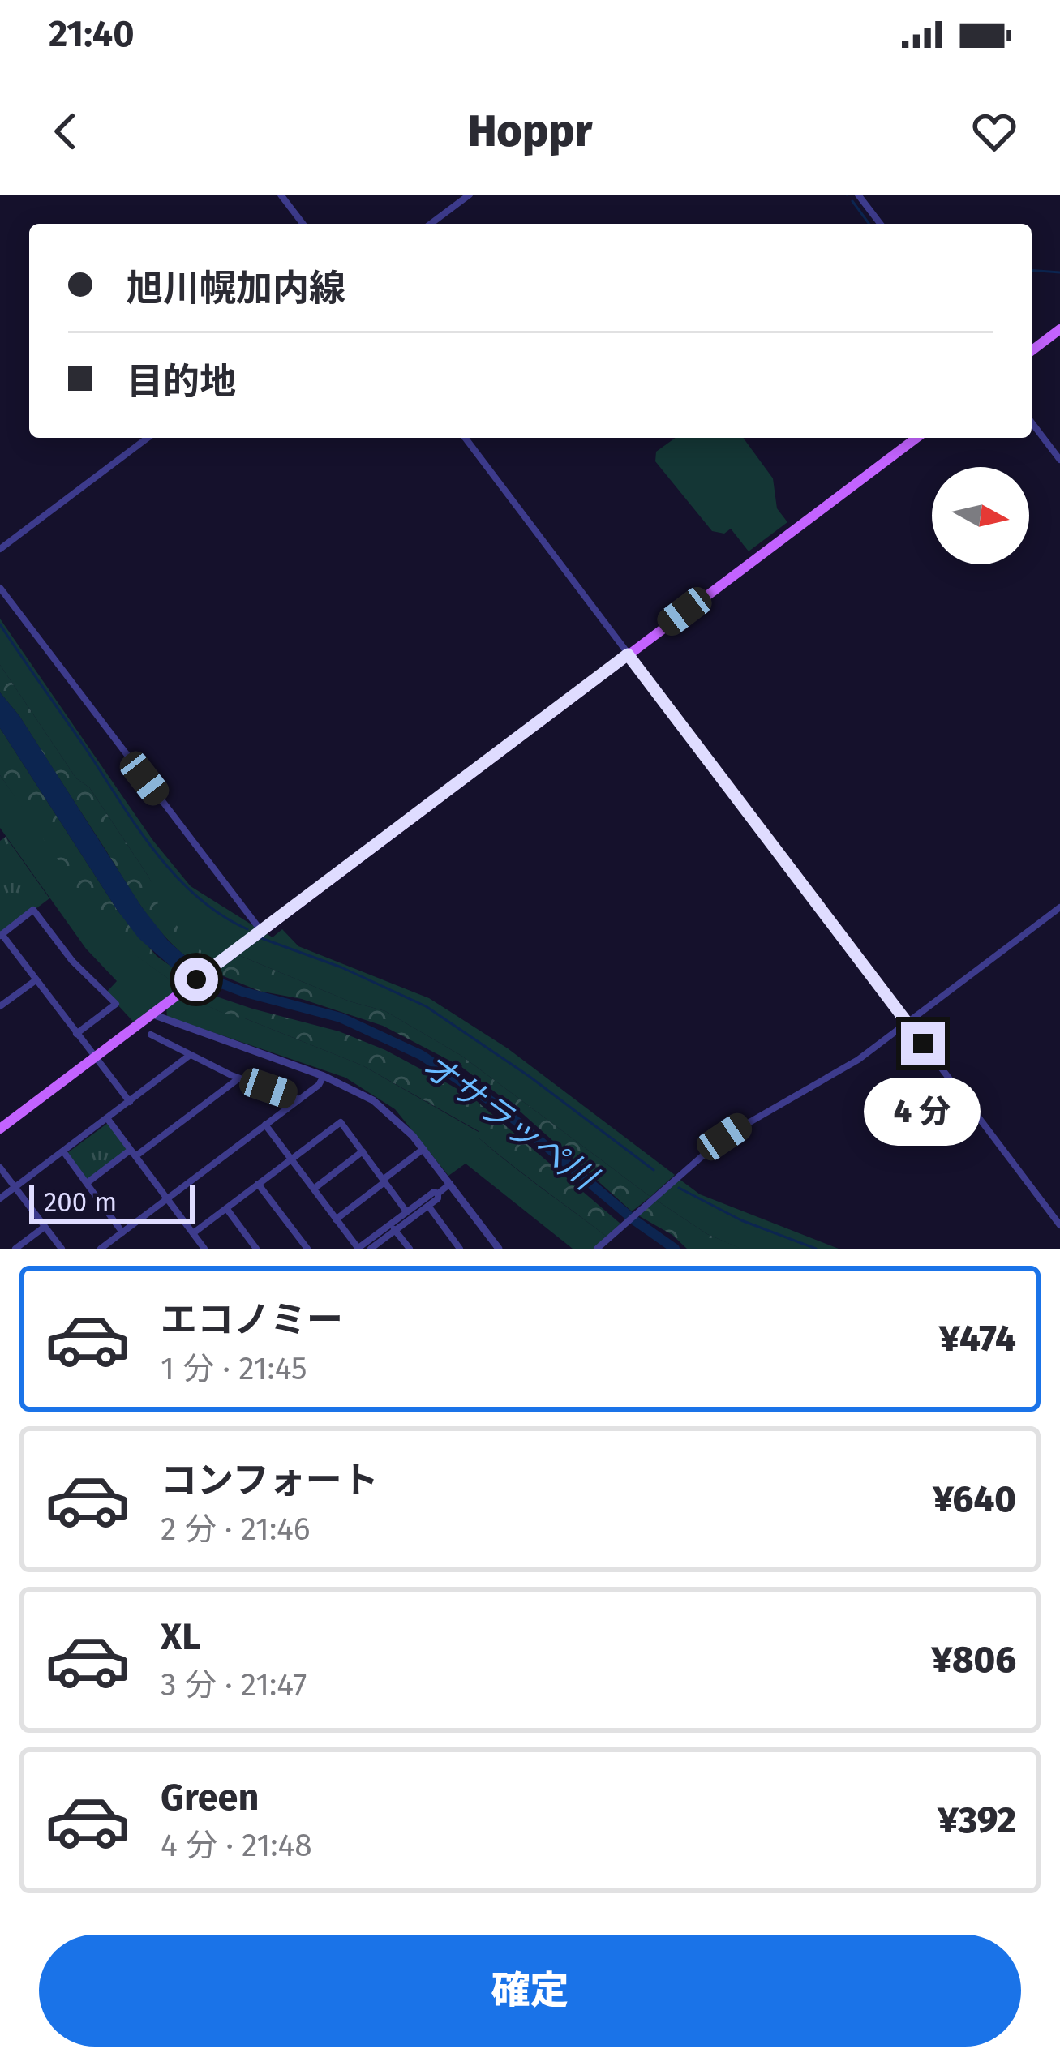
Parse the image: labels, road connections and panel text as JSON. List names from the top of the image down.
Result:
{
  "water": ["オサラッペ川"],
  "scale_bar": "200 m",
  "north": "right",
  "page": {
    "status": "21:40",
    "header": "Hoppr",
    "banner": ["旭川幌加内線", "目的地"],
    "bubble": "4 分",
    "scale": "200 m",
    "list": [
      {
        "name": "エコノミー",
        "note": "1 分 · 21:45",
        "value": "¥474"
      },
      {
        "name": "コンフォート",
        "note": "2 分 · 21:46",
        "value": "¥640"
      },
      {
        "name": "XL",
        "note": "3 分 · 21:47",
        "value": "¥806"
      },
      {
        "name": "Green",
        "note": "4 分 · 21:48",
        "value": "¥392"
      }
    ],
    "buttons": "確定"
  }
}
